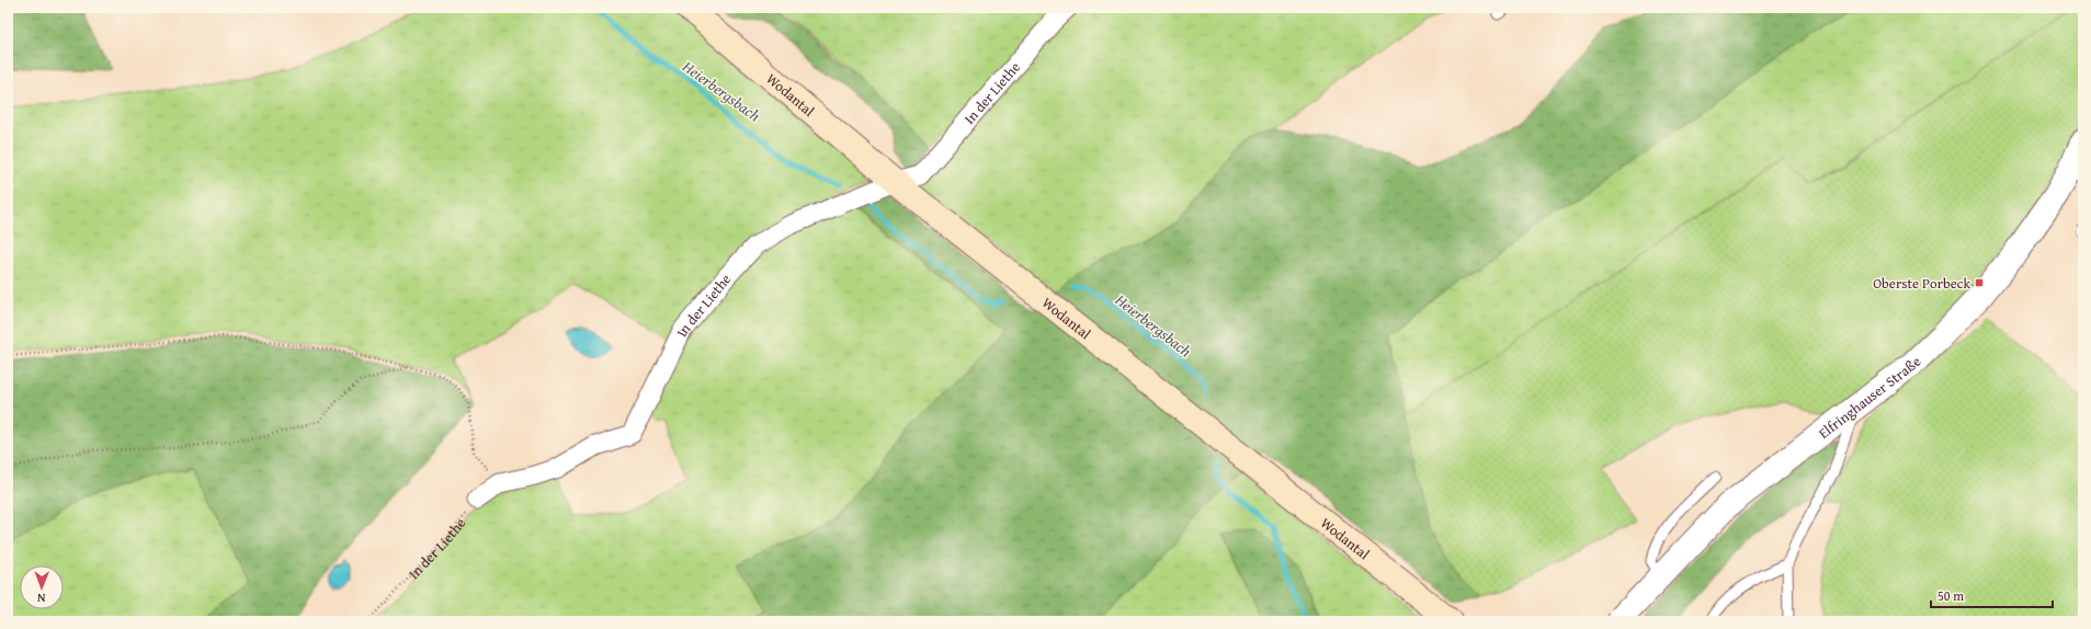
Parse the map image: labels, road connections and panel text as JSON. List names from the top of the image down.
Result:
{
  "streets": {
    "main road": ["Wodantal"],
    "street": ["In der Liethe", "Elfringhauser Straße"]
  },
  "crossings": [
    ["In der Liethe", "Wodantal"]
  ],
  "water": ["Heierbergsbach"],
  "places": {
    "transit": ["Oberste Porbeck"]
  },
  "scale_bar": "50 m",
  "north": "bottom"
}
